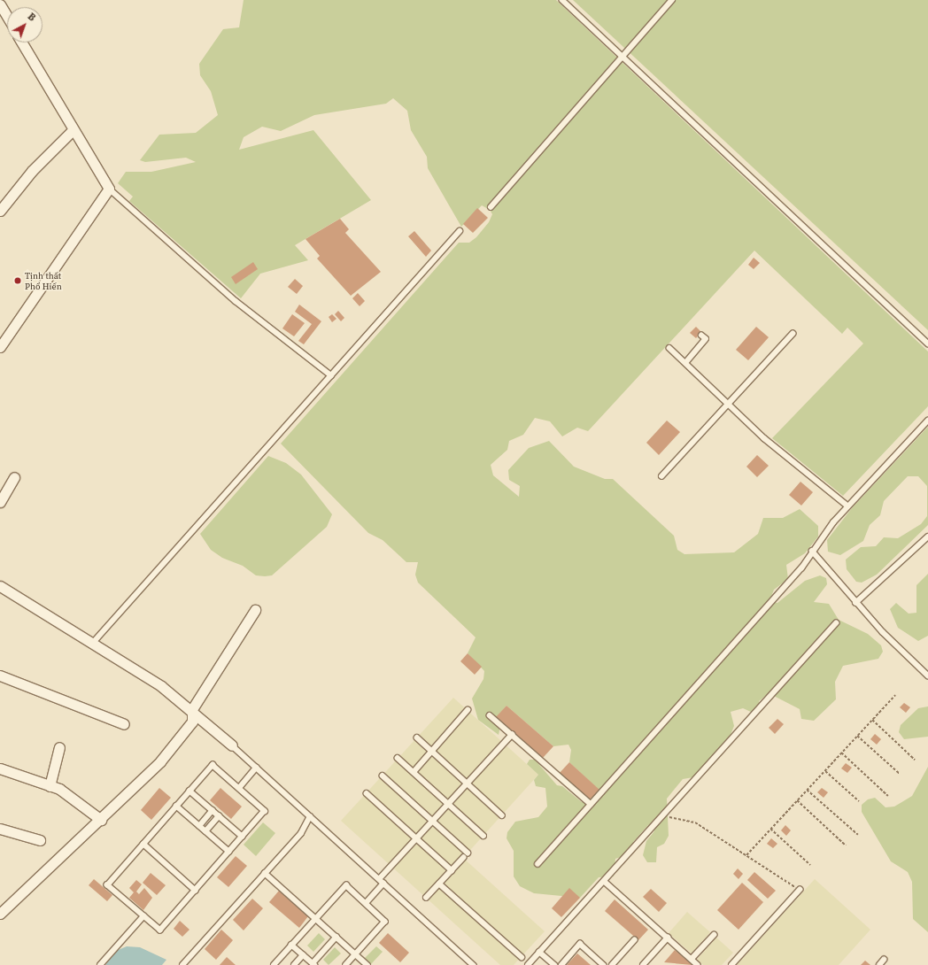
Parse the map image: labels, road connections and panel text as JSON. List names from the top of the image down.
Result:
{
  "places": ["Tịnh thất Phổ Hiến"],
  "north": "top right"
}
